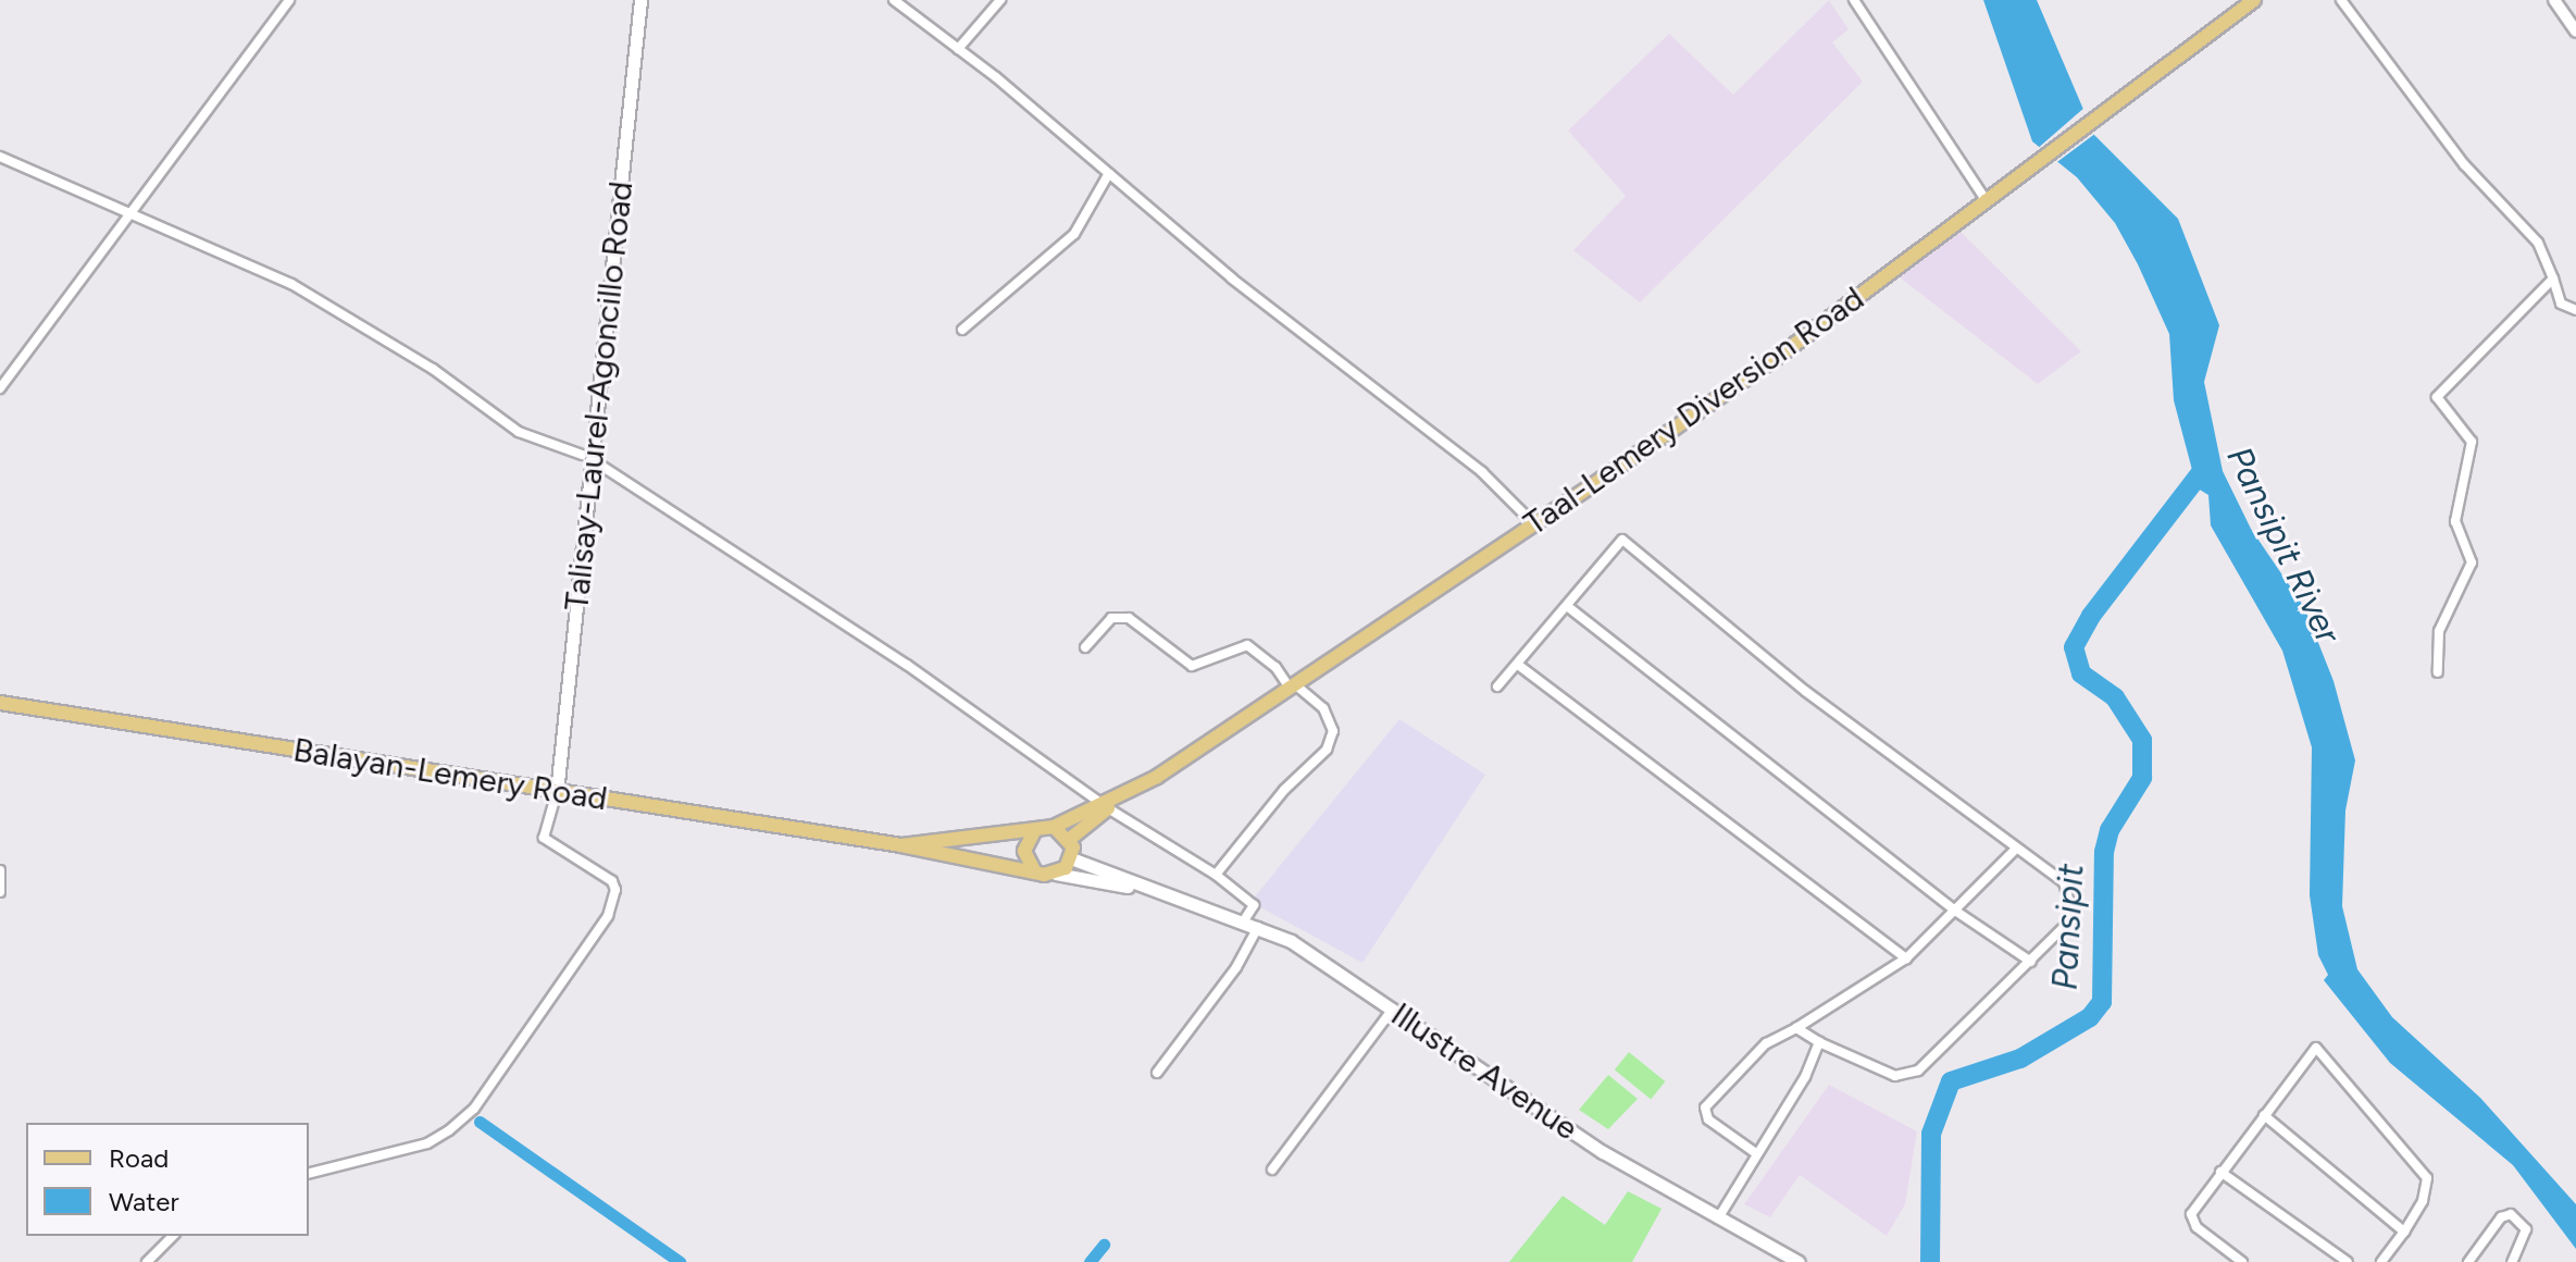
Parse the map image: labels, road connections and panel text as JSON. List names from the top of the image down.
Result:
{
  "streets": {
    "main road": [
      "Talisay-Laurel-Agoncillo Road",
      "Taal-Lemery Diversion Road",
      "Balayan-Lemery Road",
      "Illustre Avenue"
    ]
  },
  "crossings": [
    ["Talisay-Laurel-Agoncillo Road", "Balayan-Lemery Road"],
    ["Taal-Lemery Diversion Road", "Balayan-Lemery Road"],
    ["Taal-Lemery Diversion Road", "Illustre Avenue"],
    ["Balayan-Lemery Road", "Illustre Avenue"]
  ],
  "water": ["Pansipit River", "Pansipit"],
  "legend": ["Road", "Water"]
}
